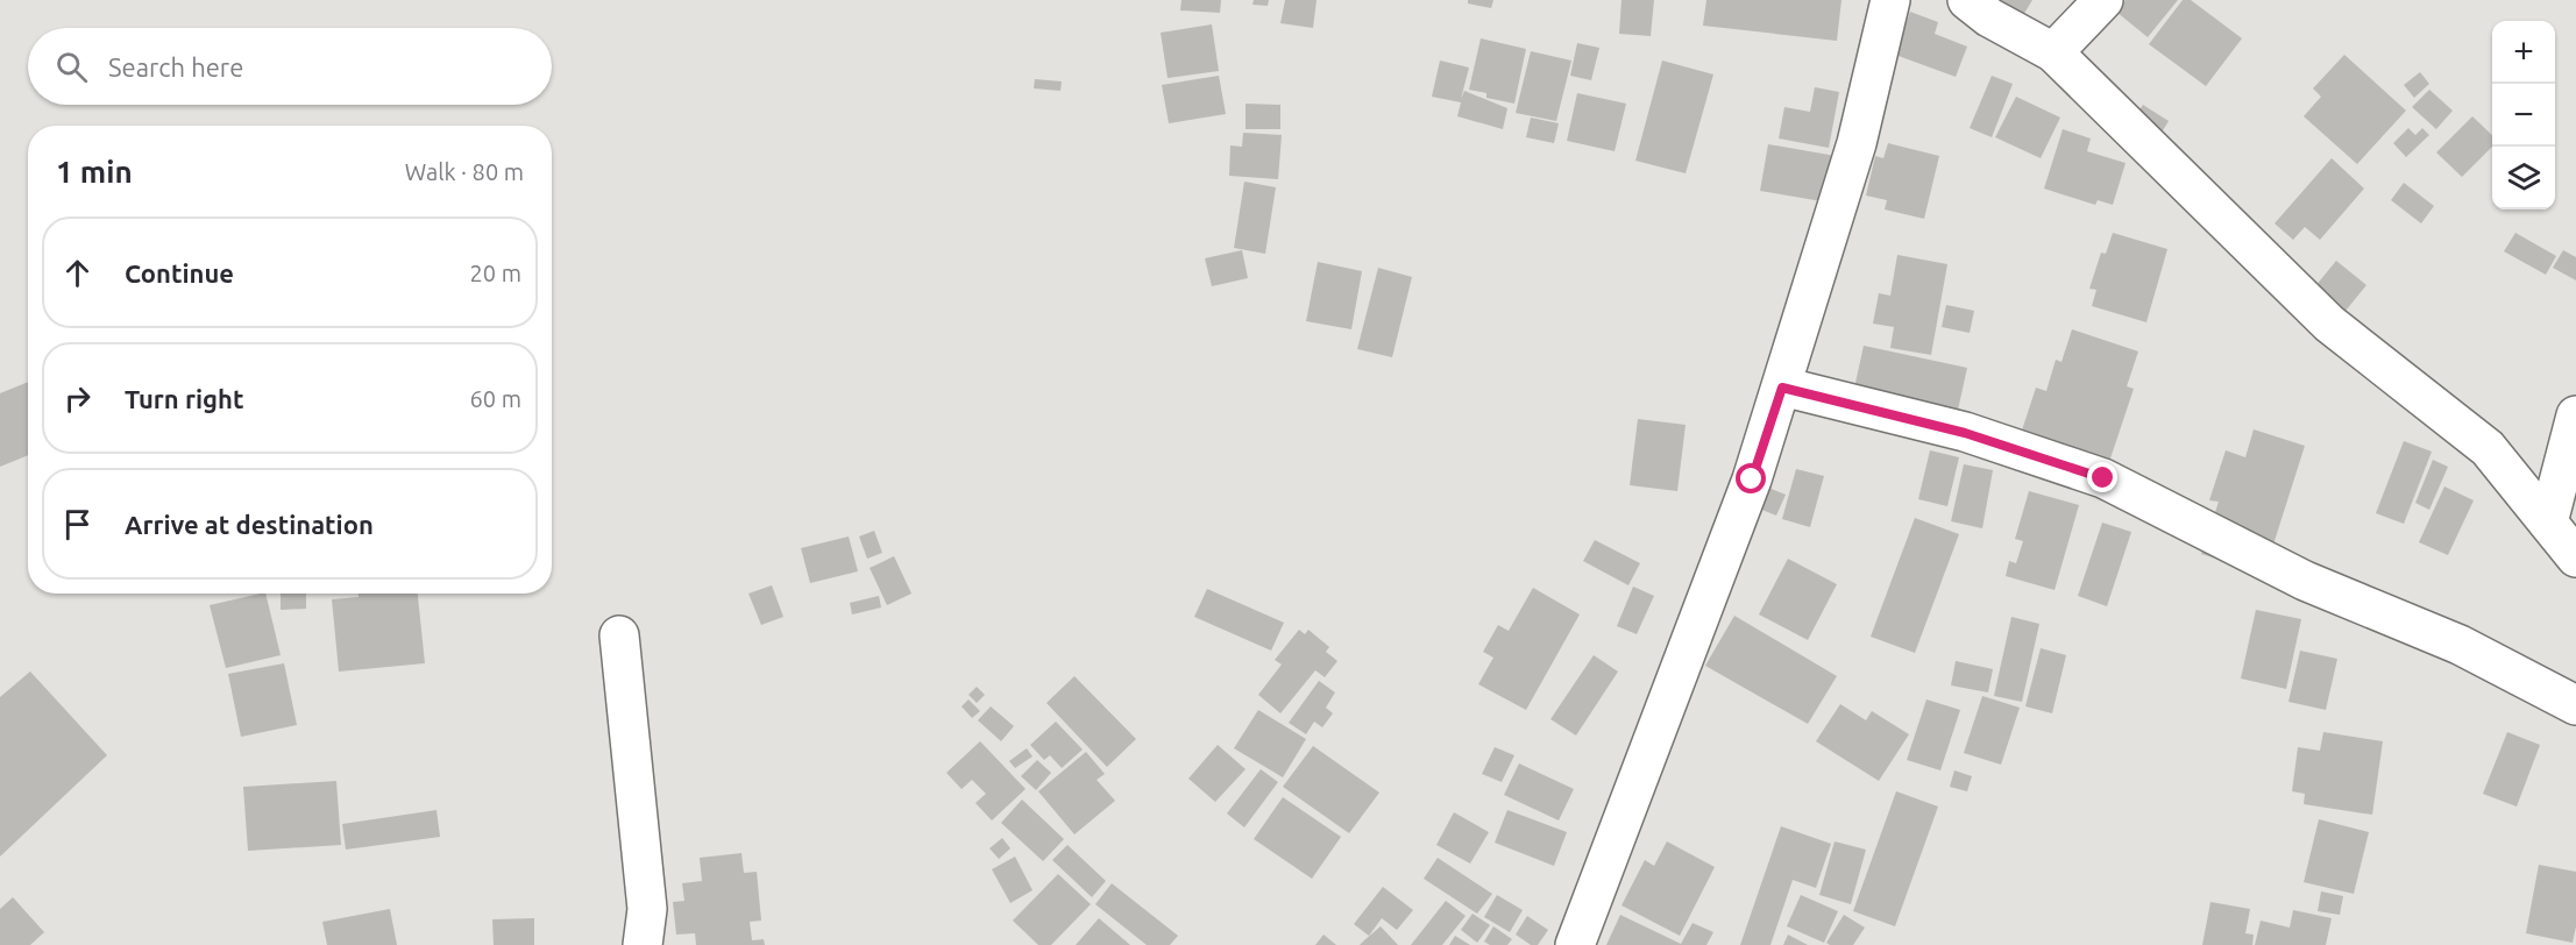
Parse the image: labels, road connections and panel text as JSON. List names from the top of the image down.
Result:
{
  "page": {
    "map_buttons": ["+", "−"],
    "search": "Search here",
    "heading": ["1 min", "Walk · 80 m"],
    "list": [
      ["Continue", "20 m"],
      ["Turn right", "60 m"],
      "Arrive at destination"
    ]
  }
}
